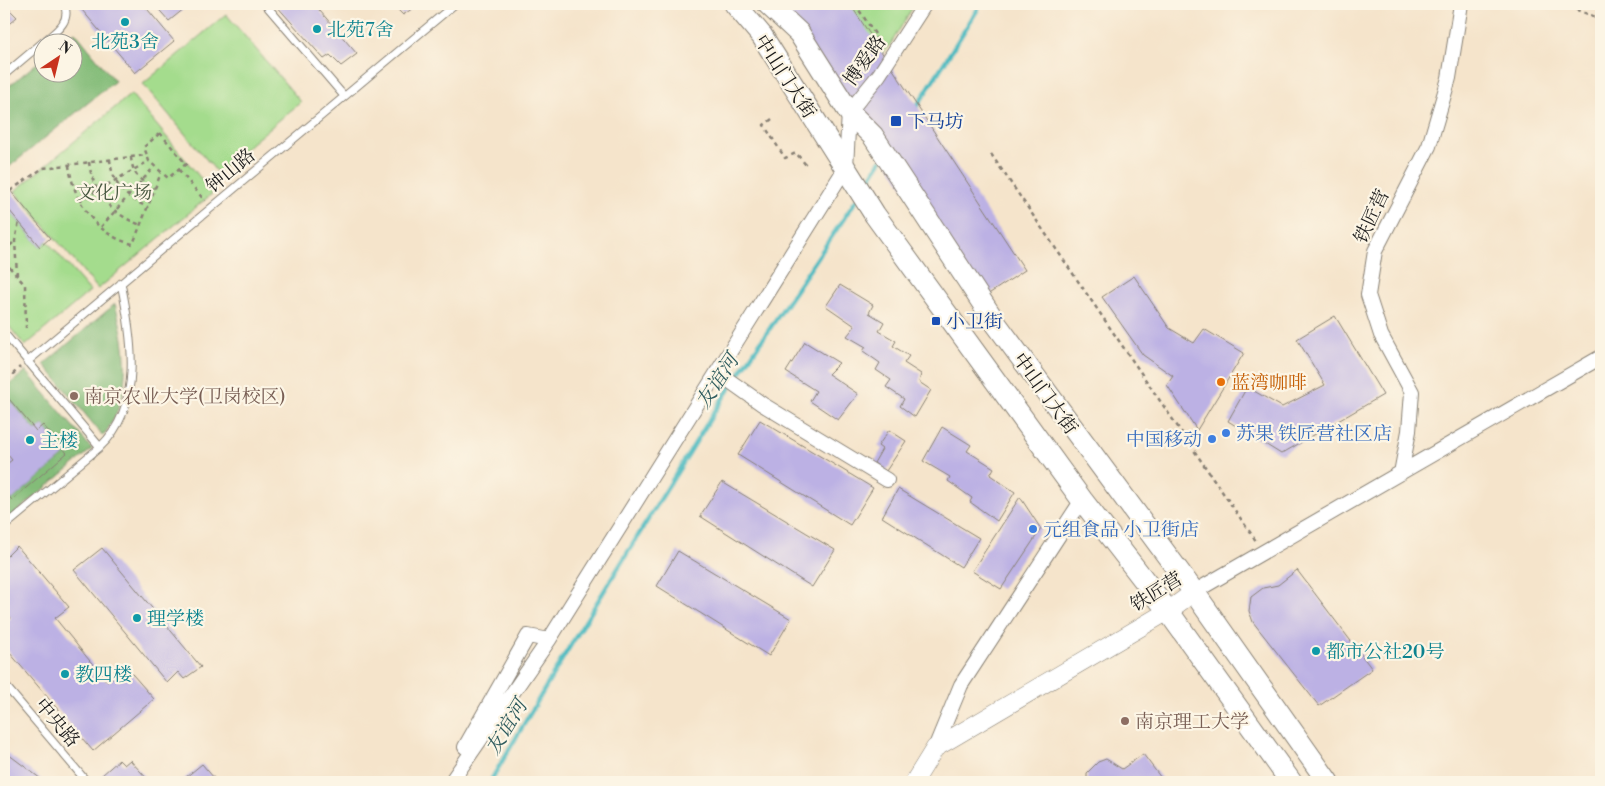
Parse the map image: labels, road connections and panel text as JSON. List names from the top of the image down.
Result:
{
  "streets": {
    "main road": ["中山门大街"],
    "street": ["博爱路", "铁匠营"],
    "lane": ["钟山路", "中央路"]
  },
  "crossings": [
    ["博爱路", "中山门大街"],
    ["中山门大街", "铁匠营"]
  ],
  "water": ["友谊河"],
  "parks": ["文化广场"],
  "places": {
    "other": [
      "北苑3舍",
      "北苑7舍",
      "蓝湾咖啡",
      "南京农业大学(卫岗校区)",
      "苏果 铁匠营社区店",
      "中国移动",
      "主楼",
      "元组食品 小卫街店",
      "理学楼",
      "都市公社20号",
      "教四楼",
      "南京理工大学"
    ],
    "transit": ["下马坊", "小卫街"]
  },
  "north": "top right"
}
